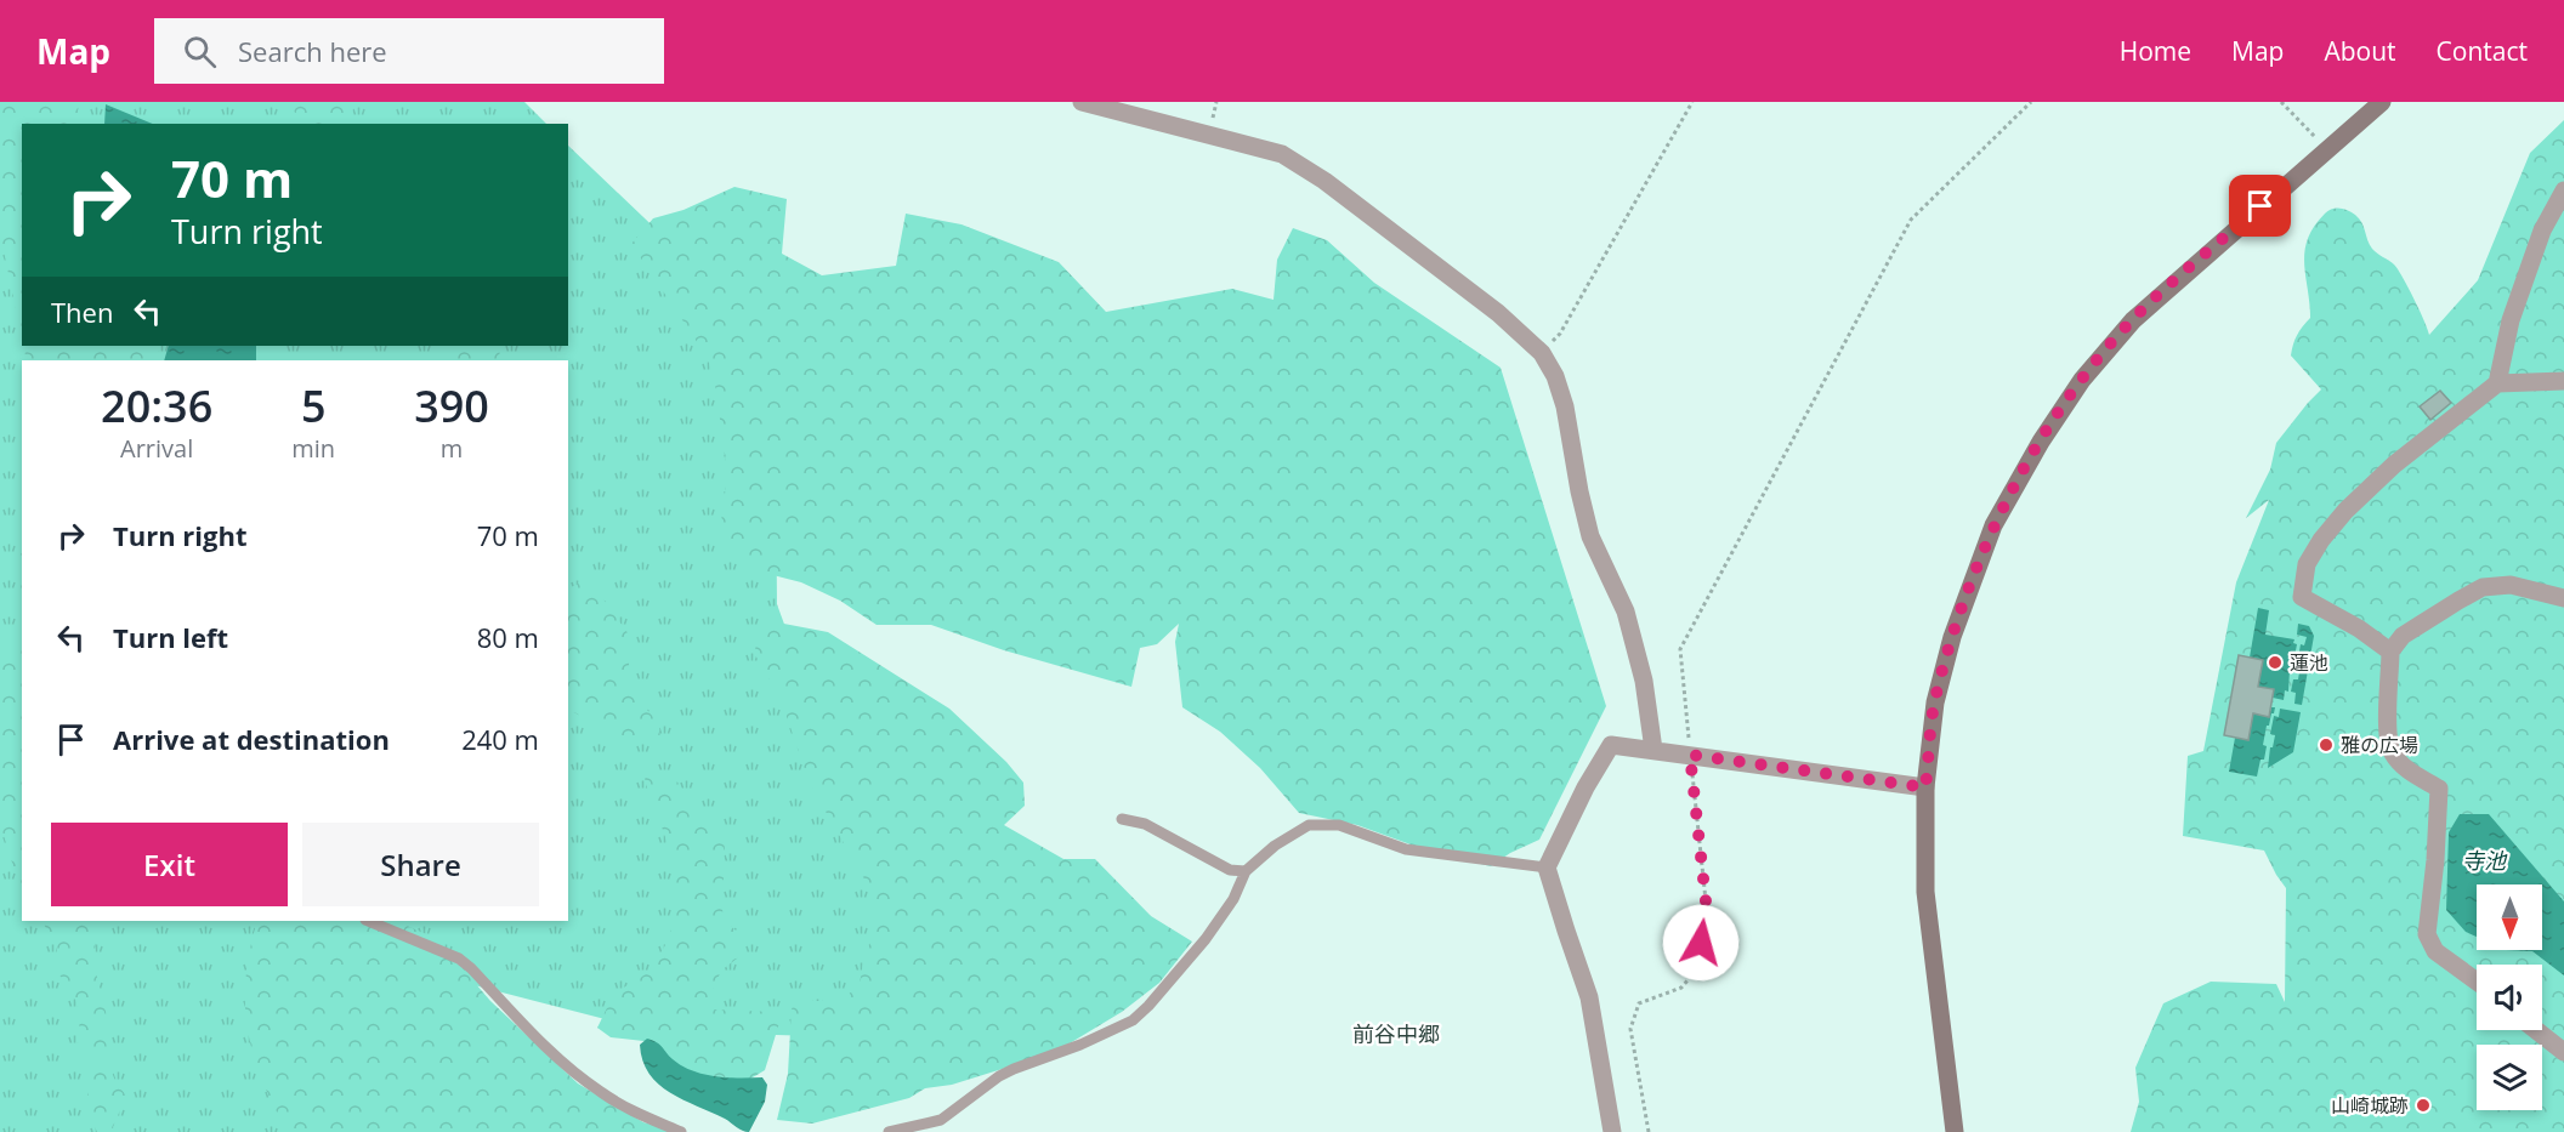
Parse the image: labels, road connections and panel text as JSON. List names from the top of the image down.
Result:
{
  "districts": ["前谷中郷"],
  "water": ["寺池"],
  "places": ["蓮池", "雅の広場", "山崎城跡"],
  "north": "bottom",
  "page": {
    "header": "Map",
    "search": "Search here",
    "nav": [
      "Home",
      "Map",
      "About",
      "Contact"
    ],
    "turn": ["70 m", "Turn right"],
    "then": "Then",
    "eta": [
      "20:36",
      "Arrival",
      "5",
      "min",
      "390",
      "m"
    ],
    "list": [
      {
        "name": "Turn right",
        "value": "70 m"
      },
      {
        "name": "Turn left",
        "value": "80 m"
      },
      {
        "name": "Arrive at destination",
        "value": "240 m"
      }
    ],
    "buttons": ["Exit", "Share"]
  }
}
